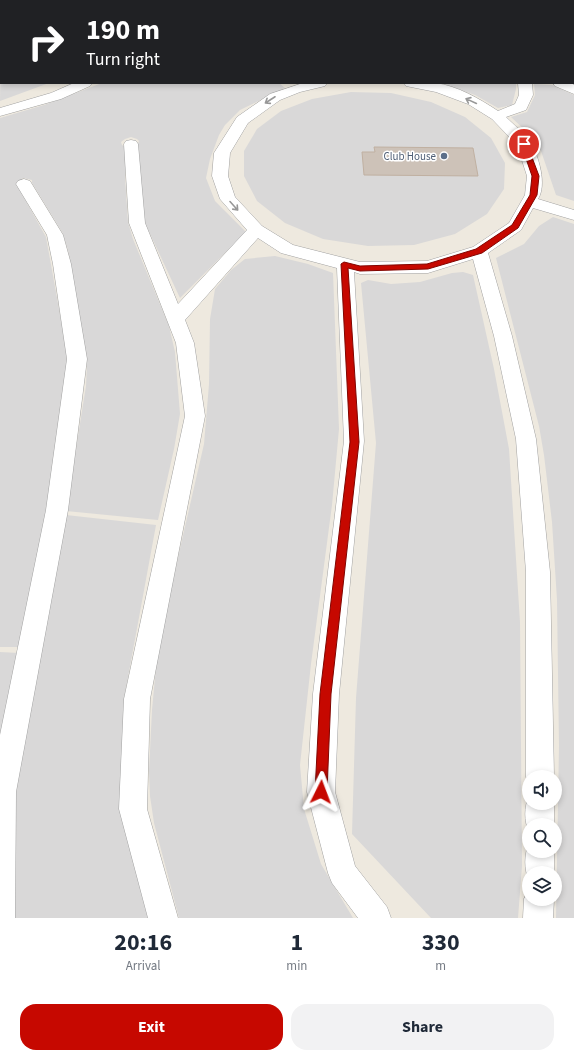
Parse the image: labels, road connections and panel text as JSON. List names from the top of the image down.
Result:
{
  "places": ["Club House"],
  "page": {
    "turn": ["190 m", "Turn right"],
    "eta": [
      "20:16",
      "Arrival",
      "1",
      "min",
      "330",
      "m"
    ],
    "buttons": ["Exit", "Share"]
  }
}
